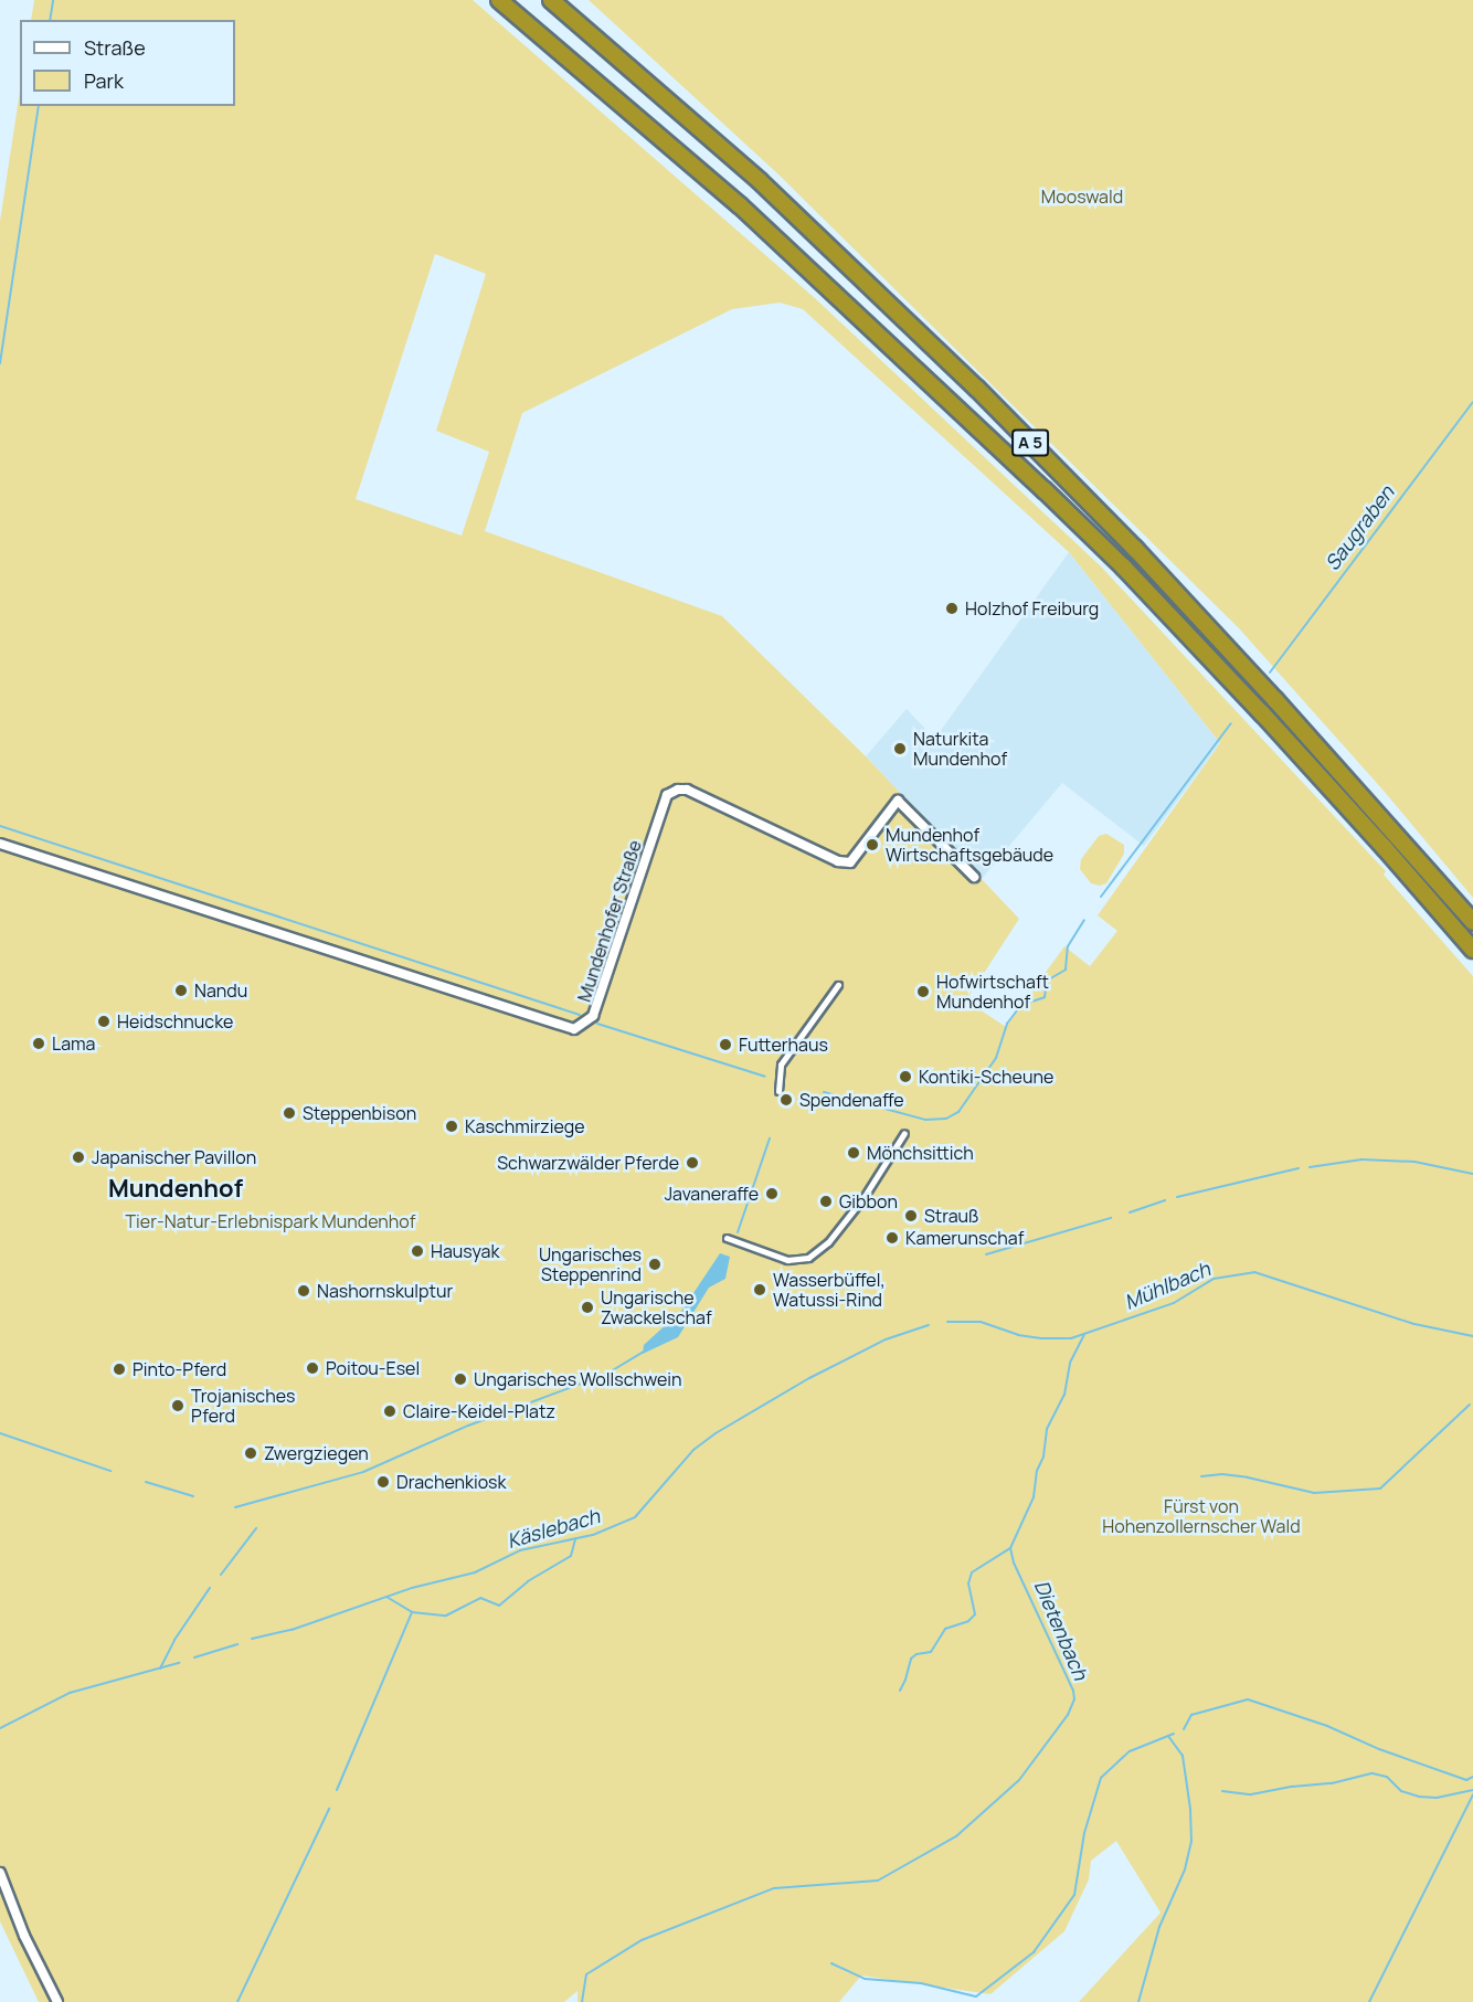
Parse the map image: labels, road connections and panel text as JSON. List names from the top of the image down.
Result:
{
  "streets": {
    "highway": ["A 5"],
    "street": ["Mundenhofer Straße"]
  },
  "districts": ["Mundenhof"],
  "water": [
    "Saugraben",
    "Mühlbach",
    "Käslebach",
    "Dietenbach"
  ],
  "parks": ["Mooswald", "Tier-Natur-Erlebnispark Mundenhof", "Fürst von Hohenzollernscher Wald"],
  "places": [
    "Holzhof Freiburg",
    "Naturkita Mundenhof",
    "Mundenhof Wirtschaftsgebäude",
    "Nandu",
    "Hofwirtschaft Mundenhof",
    "Heidschnucke",
    "Lama",
    "Futterhaus",
    "Kontiki-Scheune",
    "Spendenaffe",
    "Steppenbison",
    "Kaschmirziege",
    "Mönchsittich",
    "Japanischer Pavillon",
    "Schwarzwälder Pferde",
    "Javaneraffe",
    "Gibbon",
    "Strauß",
    "Kamerunschaf",
    "Hausyak",
    "Ungarisches Steppenrind",
    "Wasserbüffel, Watussi-Rind",
    "Nashornskulptur",
    "Ungarische Zwackelschaf",
    "Poitou-Esel",
    "Pinto-Pferd",
    "Ungarisches Wollschwein",
    "Trojanisches Pferd",
    "Claire-Keidel-Platz",
    "Zwergziegen",
    "Drachenkiosk"
  ],
  "legend": ["Straße", "Park"]
}
